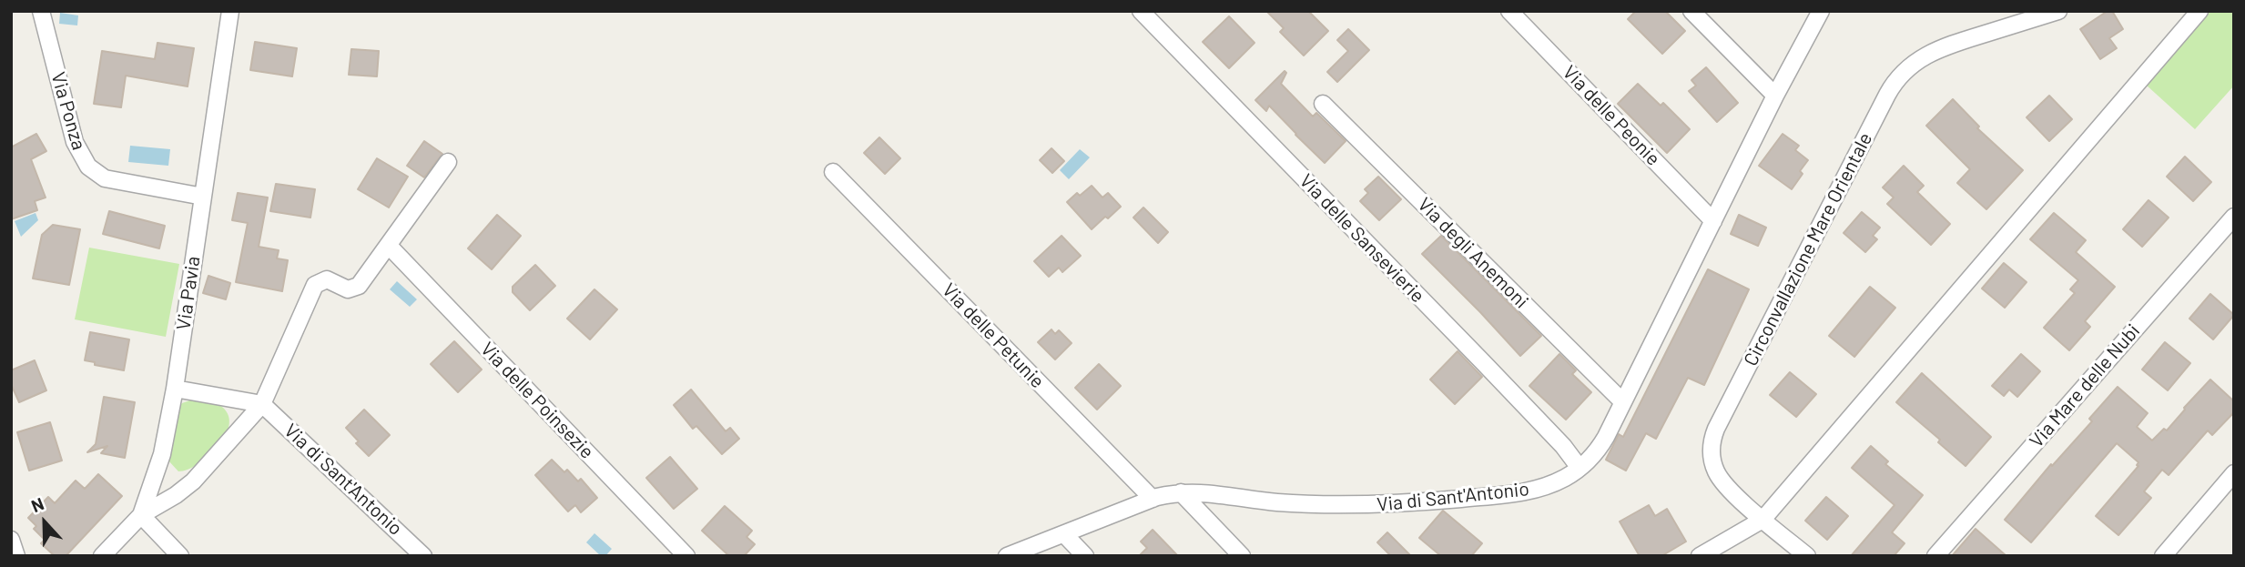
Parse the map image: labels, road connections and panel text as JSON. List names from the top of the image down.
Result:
{
  "streets": {
    "street": [
      "Via Ponza",
      "Via delle Peonie",
      "Via delle Sansevierie",
      "Circonvallazione Mare Orientale",
      "Via degli Anemoni",
      "Via Pavia",
      "Via delle Petunie",
      "Via Mare delle Nubi",
      "Via delle Poinsezie",
      "Via di Sant'Antonio"
    ]
  },
  "crossings": [
    ["Via Ponza", "Via Pavia"],
    ["Via delle Peonie", "Via di Sant'Antonio"],
    ["Via delle Sansevierie", "Via di Sant'Antonio"],
    ["Via degli Anemoni", "Via di Sant'Antonio"],
    ["Via delle Petunie", "Via di Sant'Antonio"]
  ],
  "north": "top"
}
